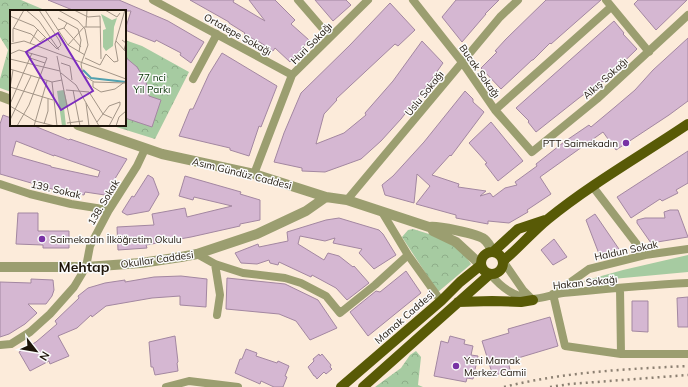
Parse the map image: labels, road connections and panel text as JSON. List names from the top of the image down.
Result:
{
  "streets": {
    "main road": ["Mamak Caddesi"],
    "street": [
      "Ortatepe Sokağı",
      "Huri Sokağı",
      "Bucak Sokağı",
      "Alkış Sokağı",
      "Uslu Sokağı",
      "Asım Gündüz Caddesi",
      "139. Sokak",
      "138. Sokak",
      "Haldun Sokak",
      "Okullar Caddesi",
      "Hakan Sokağı"
    ]
  },
  "crossings": [
    ["Ortatepe Sokağı", "Huri Sokağı"],
    ["Huri Sokağı", "Asım Gündüz Caddesi"],
    ["Bucak Sokağı", "Alkış Sokağı"],
    ["Bucak Sokağı", "Uslu Sokağı"],
    ["Uslu Sokağı", "Asım Gündüz Caddesi"],
    ["Asım Gündüz Caddesi", "138. Sokak"],
    ["Asım Gündüz Caddesi", "Okullar Caddesi"],
    ["Asım Gündüz Caddesi", "Mamak Caddesi"],
    ["139. Sokak", "138. Sokak"],
    ["138. Sokak", "Okullar Caddesi"],
    ["Haldun Sokak", "Hakan Sokağı"]
  ],
  "districts": ["Mehtap"],
  "parks": ["77 nci Yil Parkı"],
  "places": ["PTT Saimekadın", "Saimekadın İlköğretim Okulu", "Yeni Mamak Merkez Camii"],
  "north": "bottom right"
}
